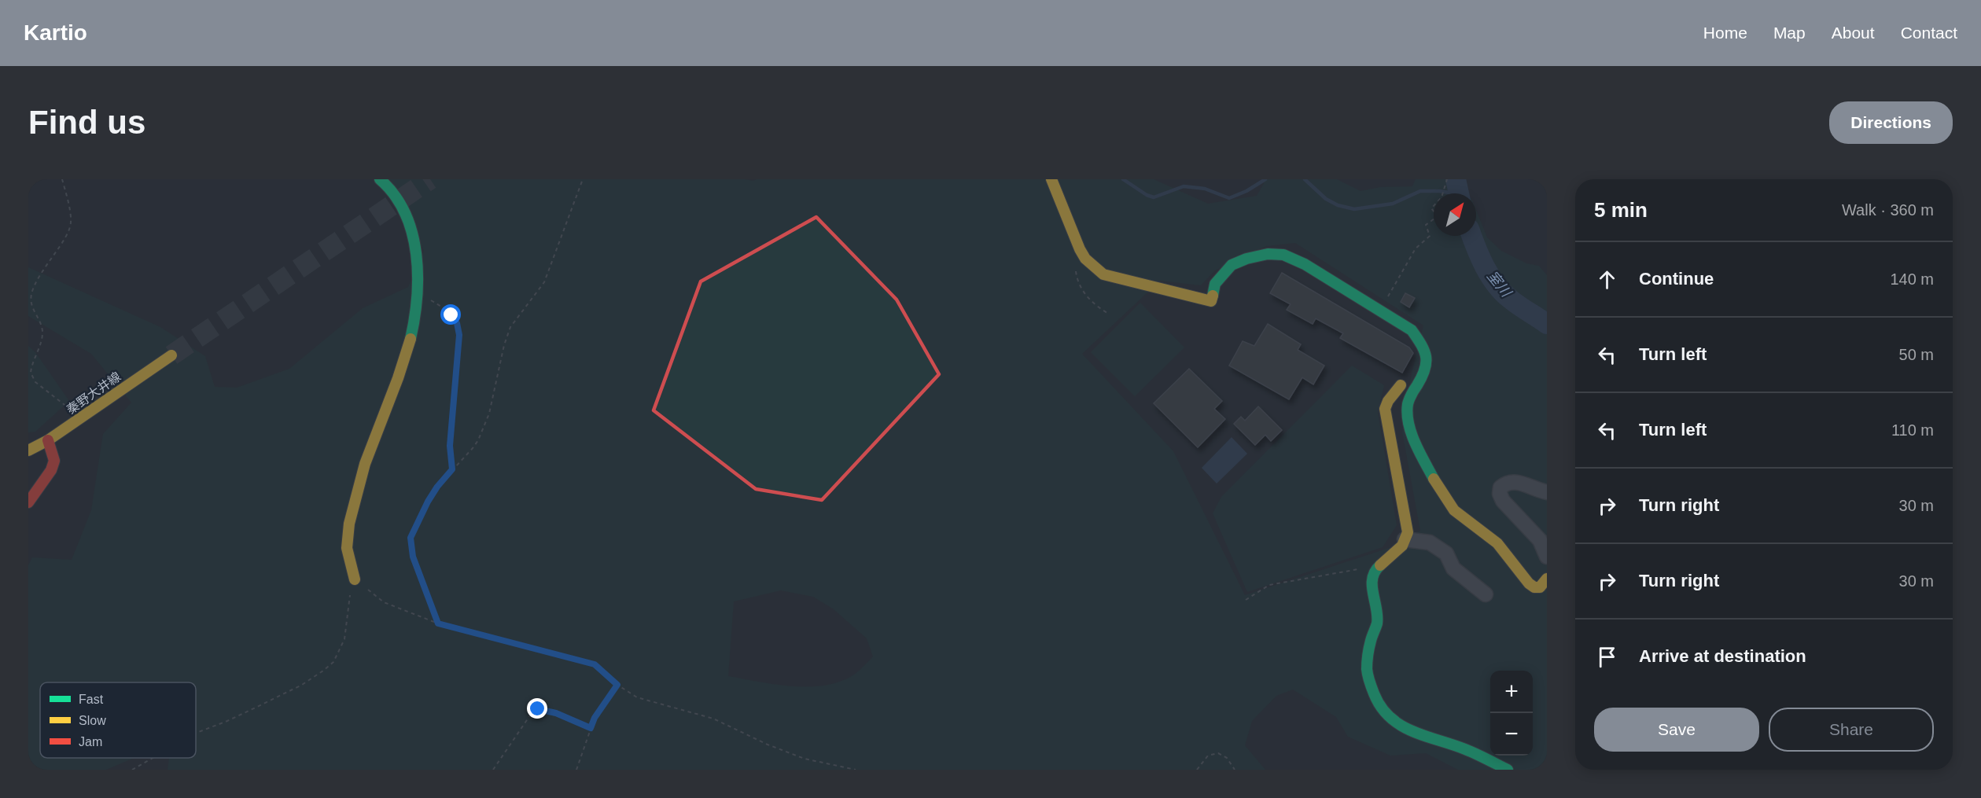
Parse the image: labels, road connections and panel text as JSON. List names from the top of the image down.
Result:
{
  "streets": {
    "street": ["秦野大井線"]
  },
  "water": ["室川"],
  "legend": ["Fast", "Slow", "Jam"],
  "north": "top right",
  "page": {
    "header": "Kartio",
    "nav": [
      "Home",
      "Map",
      "About",
      "Contact"
    ],
    "buttons": [
      "Directions",
      ["Save", "Share"]
    ],
    "title": "Find us",
    "heading": ["5 min", "Walk · 360 m"],
    "list": [
      ["Continue", "140 m"],
      ["Turn left", "50 m"],
      ["Turn left", "110 m"],
      ["Turn right", "30 m"],
      ["Turn right", "30 m"],
      "Arrive at destination"
    ],
    "map_buttons": ["+", "−"]
  }
}
